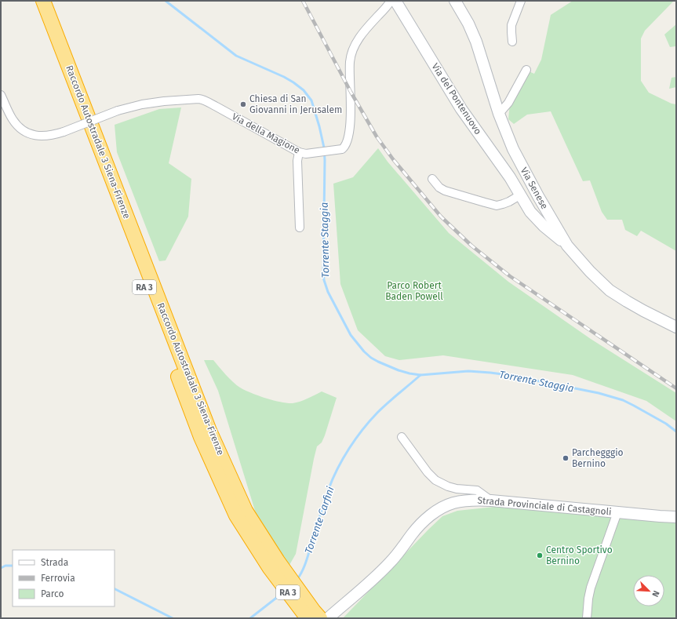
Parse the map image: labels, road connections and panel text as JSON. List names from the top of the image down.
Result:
{
  "streets": {
    "highway": ["Raccordo Autostradale 3 Siena-Firenze", "RA 3"],
    "main road": ["Via del Pontenuovo", "Via Senese", "Strada Provinciale di Castagnoli"],
    "street": ["Via della Magione"]
  },
  "crossings": [
    ["Via del Pontenuovo", "Via Senese"]
  ],
  "water": ["Torrente Staggia", "Torrente Carfini"],
  "parks": ["Parco Robert Baden Powell"],
  "places": ["Chiesa di San Giovanni in Jerusalem", "Parchegggio Bernino", "Centro Sportivo Bernino"],
  "legend": ["Strada", "Ferrovia", "Parco"],
  "north": "bottom right"
}
